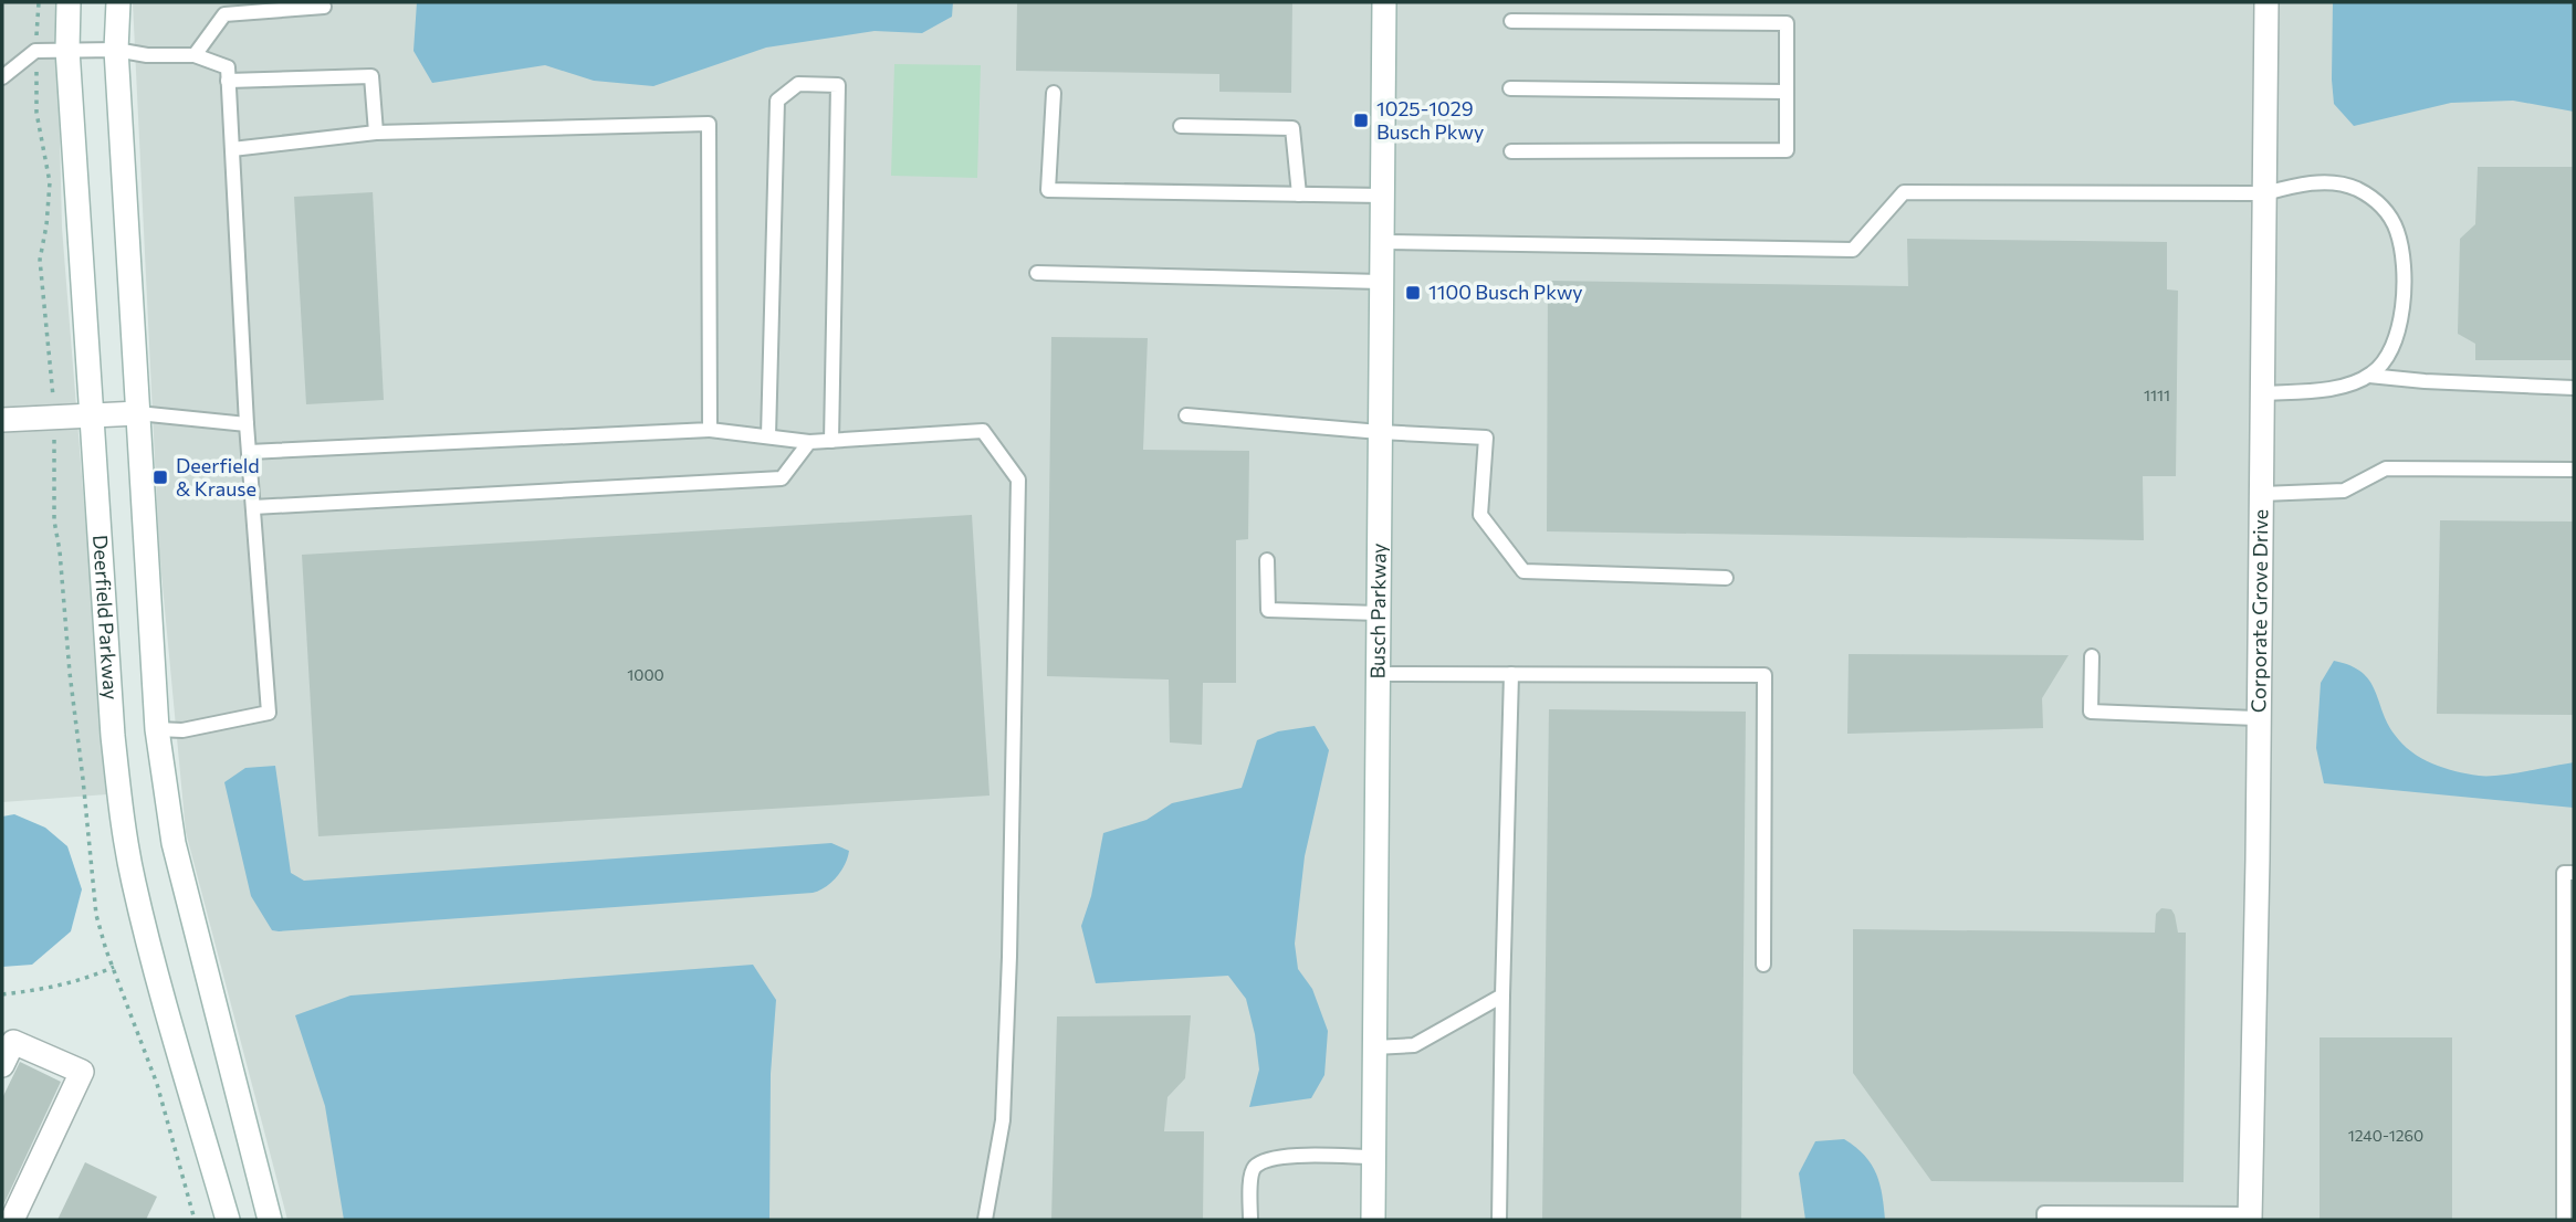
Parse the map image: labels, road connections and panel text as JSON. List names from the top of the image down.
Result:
{
  "streets": {
    "street": ["Busch Parkway", "Corporate Grove Drive", "Deerfield Parkway"]
  },
  "places": {
    "transit": ["1025-1029 Busch Pkwy", "1100 Busch Pkwy", "Deerfield & Krause"]
  },
  "house_numbers": ["1111", "1000", "1240-1260"]
}
